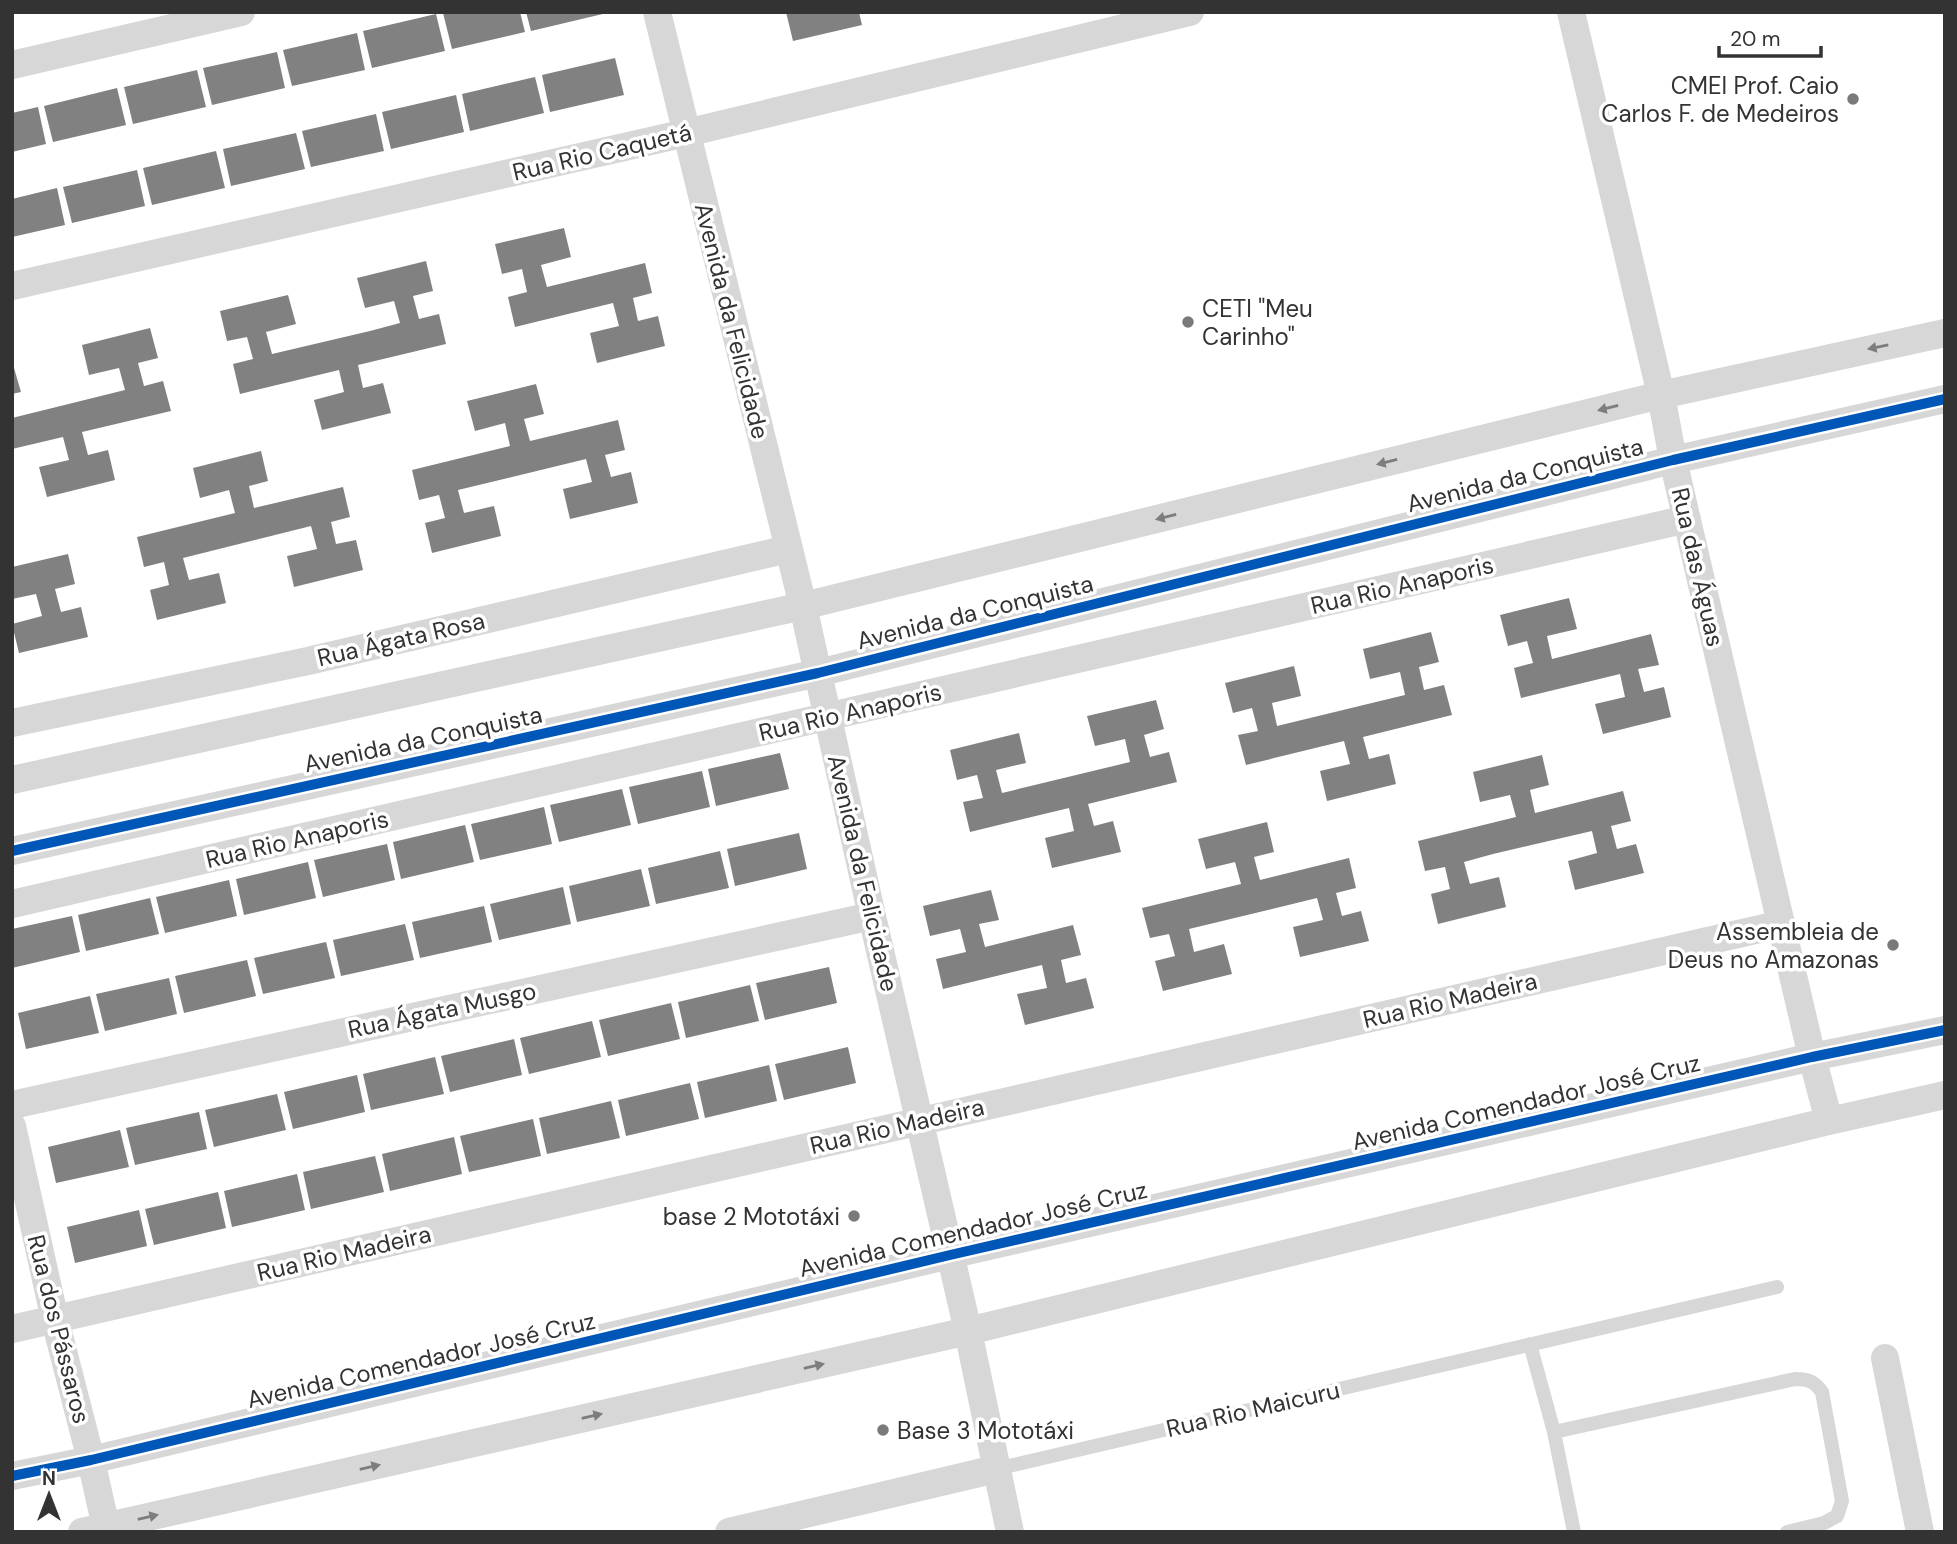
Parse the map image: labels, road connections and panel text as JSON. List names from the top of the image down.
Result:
{
  "streets": {
    "street": [
      "Rua Rio Caquetá",
      "Avenida da Felicidade",
      "Avenida da Conquista",
      "Rua das Águas",
      "Rua Rio Anaporis",
      "Rua Ágata Rosa",
      "Rua Rio Madeira",
      "Rua Ágata Musgo",
      "Avenida Comendador José Cruz",
      "Rua dos Pássaros",
      "Rua Rio Maicuru"
    ]
  },
  "crossings": [
    ["Rua Rio Caquetá", "Avenida da Felicidade"],
    ["Avenida da Felicidade", "Avenida da Conquista"],
    ["Avenida da Felicidade", "Rua Rio Anaporis"],
    ["Avenida da Felicidade", "Rua Ágata Rosa"],
    ["Avenida da Felicidade", "Rua Rio Madeira"],
    ["Avenida da Felicidade", "Rua Ágata Musgo"],
    ["Avenida da Felicidade", "Avenida Comendador José Cruz"],
    ["Avenida da Felicidade", "Rua Rio Maicuru"],
    ["Avenida da Conquista", "Rua das Águas"],
    ["Rua das Águas", "Rua Rio Anaporis"],
    ["Rua das Águas", "Rua Rio Madeira"],
    ["Rua das Águas", "Avenida Comendador José Cruz"],
    ["Rua Rio Madeira", "Rua dos Pássaros"],
    ["Avenida Comendador José Cruz", "Rua dos Pássaros"]
  ],
  "places": [
    "CMEI Prof. Caio Carlos F. de Medeiros",
    "CETI \"Meu Carinho\"",
    "Assembleia de Deus no Amazonas",
    "base 2 Mototáxi",
    "Base 3 Mototáxi"
  ],
  "scale_bar": "20 m",
  "north": "top"
}
